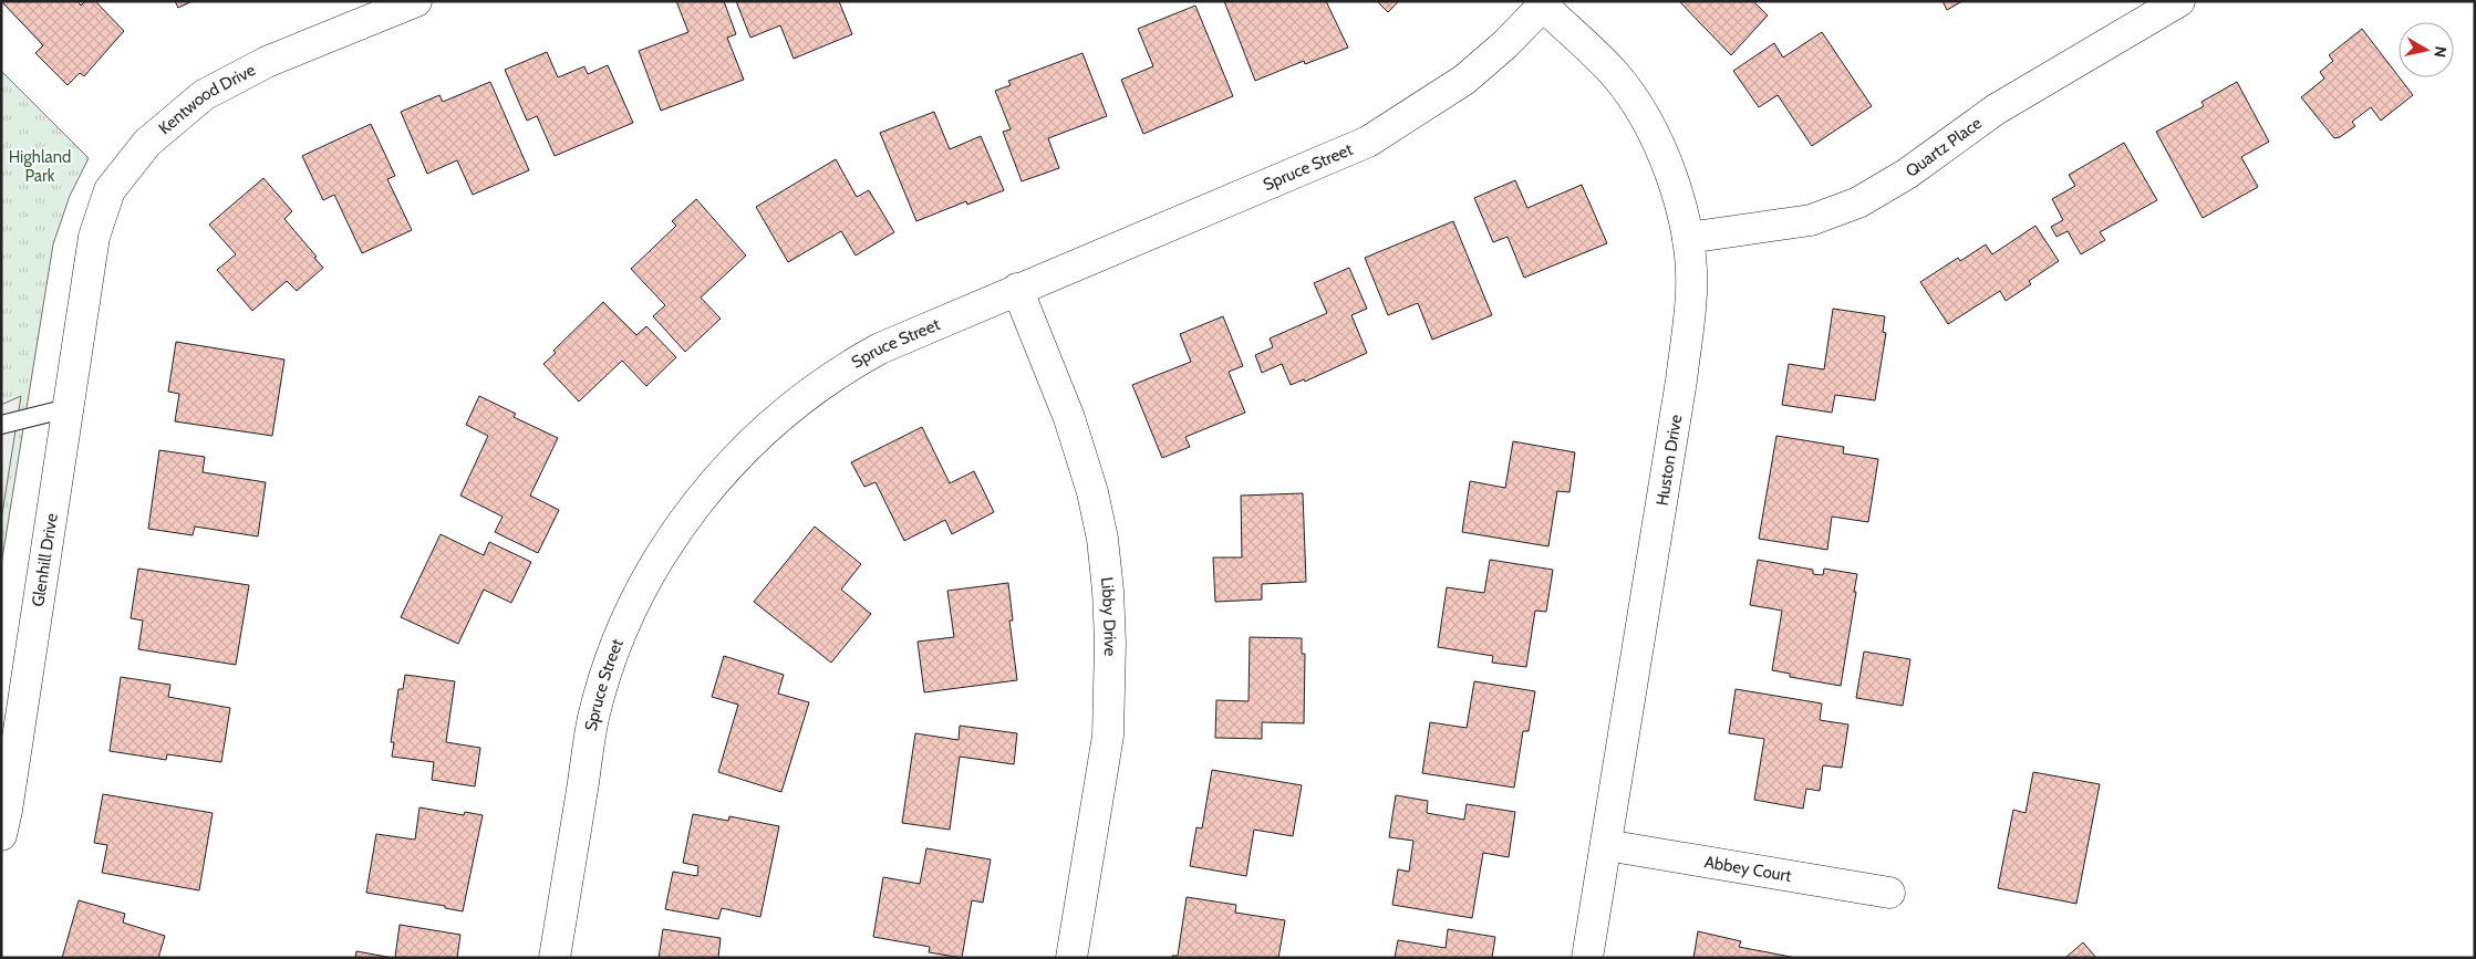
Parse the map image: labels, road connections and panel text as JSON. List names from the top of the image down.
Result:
{
  "streets": {
    "street": [
      "Kentwood Drive",
      "Quartz Place",
      "Spruce Street",
      "Huston Drive",
      "Glenhill Drive",
      "Libby Drive",
      "Abbey Court"
    ]
  },
  "crossings": [
    ["Kentwood Drive", "Glenhill Drive"],
    ["Quartz Place", "Huston Drive"],
    ["Spruce Street", "Huston Drive"],
    ["Spruce Street", "Libby Drive"],
    ["Huston Drive", "Abbey Court"]
  ],
  "parks": ["Highland Park"],
  "north": "right"
}
